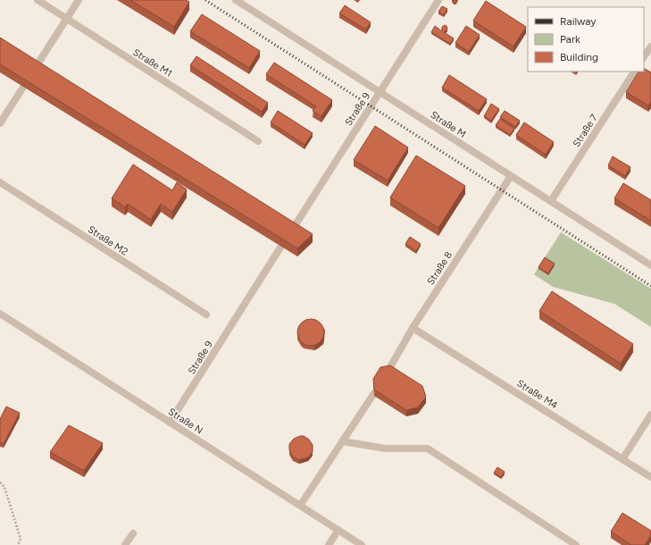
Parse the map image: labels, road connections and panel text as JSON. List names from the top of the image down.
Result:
{
  "streets": {
    "lane": [
      "Straße M1",
      "Straße 9",
      "Straße M",
      "Straße 7",
      "Straße M2",
      "Straße 8",
      "Straße M4",
      "Straße N"
    ]
  },
  "crossings": [
    ["Straße 9", "Straße M"],
    ["Straße 9", "Straße N"],
    ["Straße M", "Straße 7"],
    ["Straße M", "Straße 8"],
    ["Straße 8", "Straße M4"]
  ],
  "legend": ["Railway", "Park", "Building"]
}
